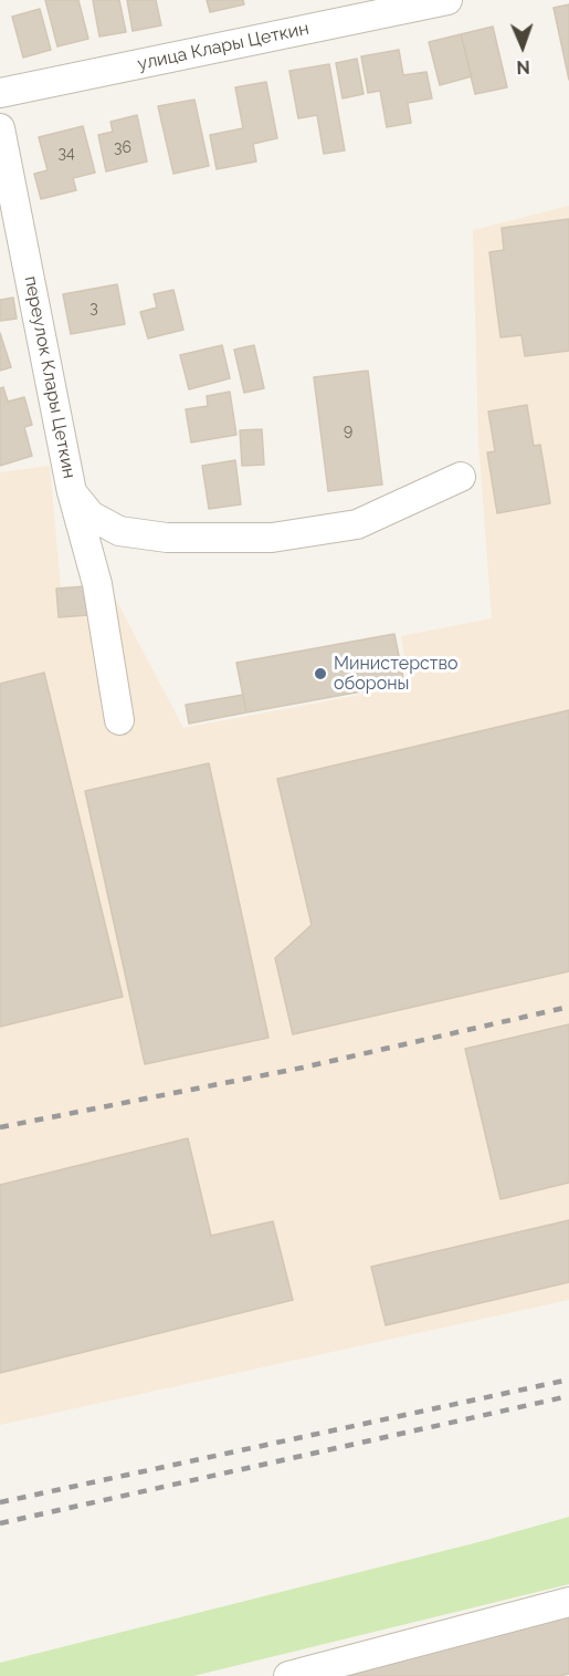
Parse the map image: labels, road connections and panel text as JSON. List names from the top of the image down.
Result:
{
  "streets": {
    "street": ["улица Клары Цеткин", "переулок Клары Цеткин"]
  },
  "places": ["Министерство обороны"],
  "house_numbers": [
    "36",
    "34",
    "3",
    "9"
  ],
  "north": "bottom"
}
